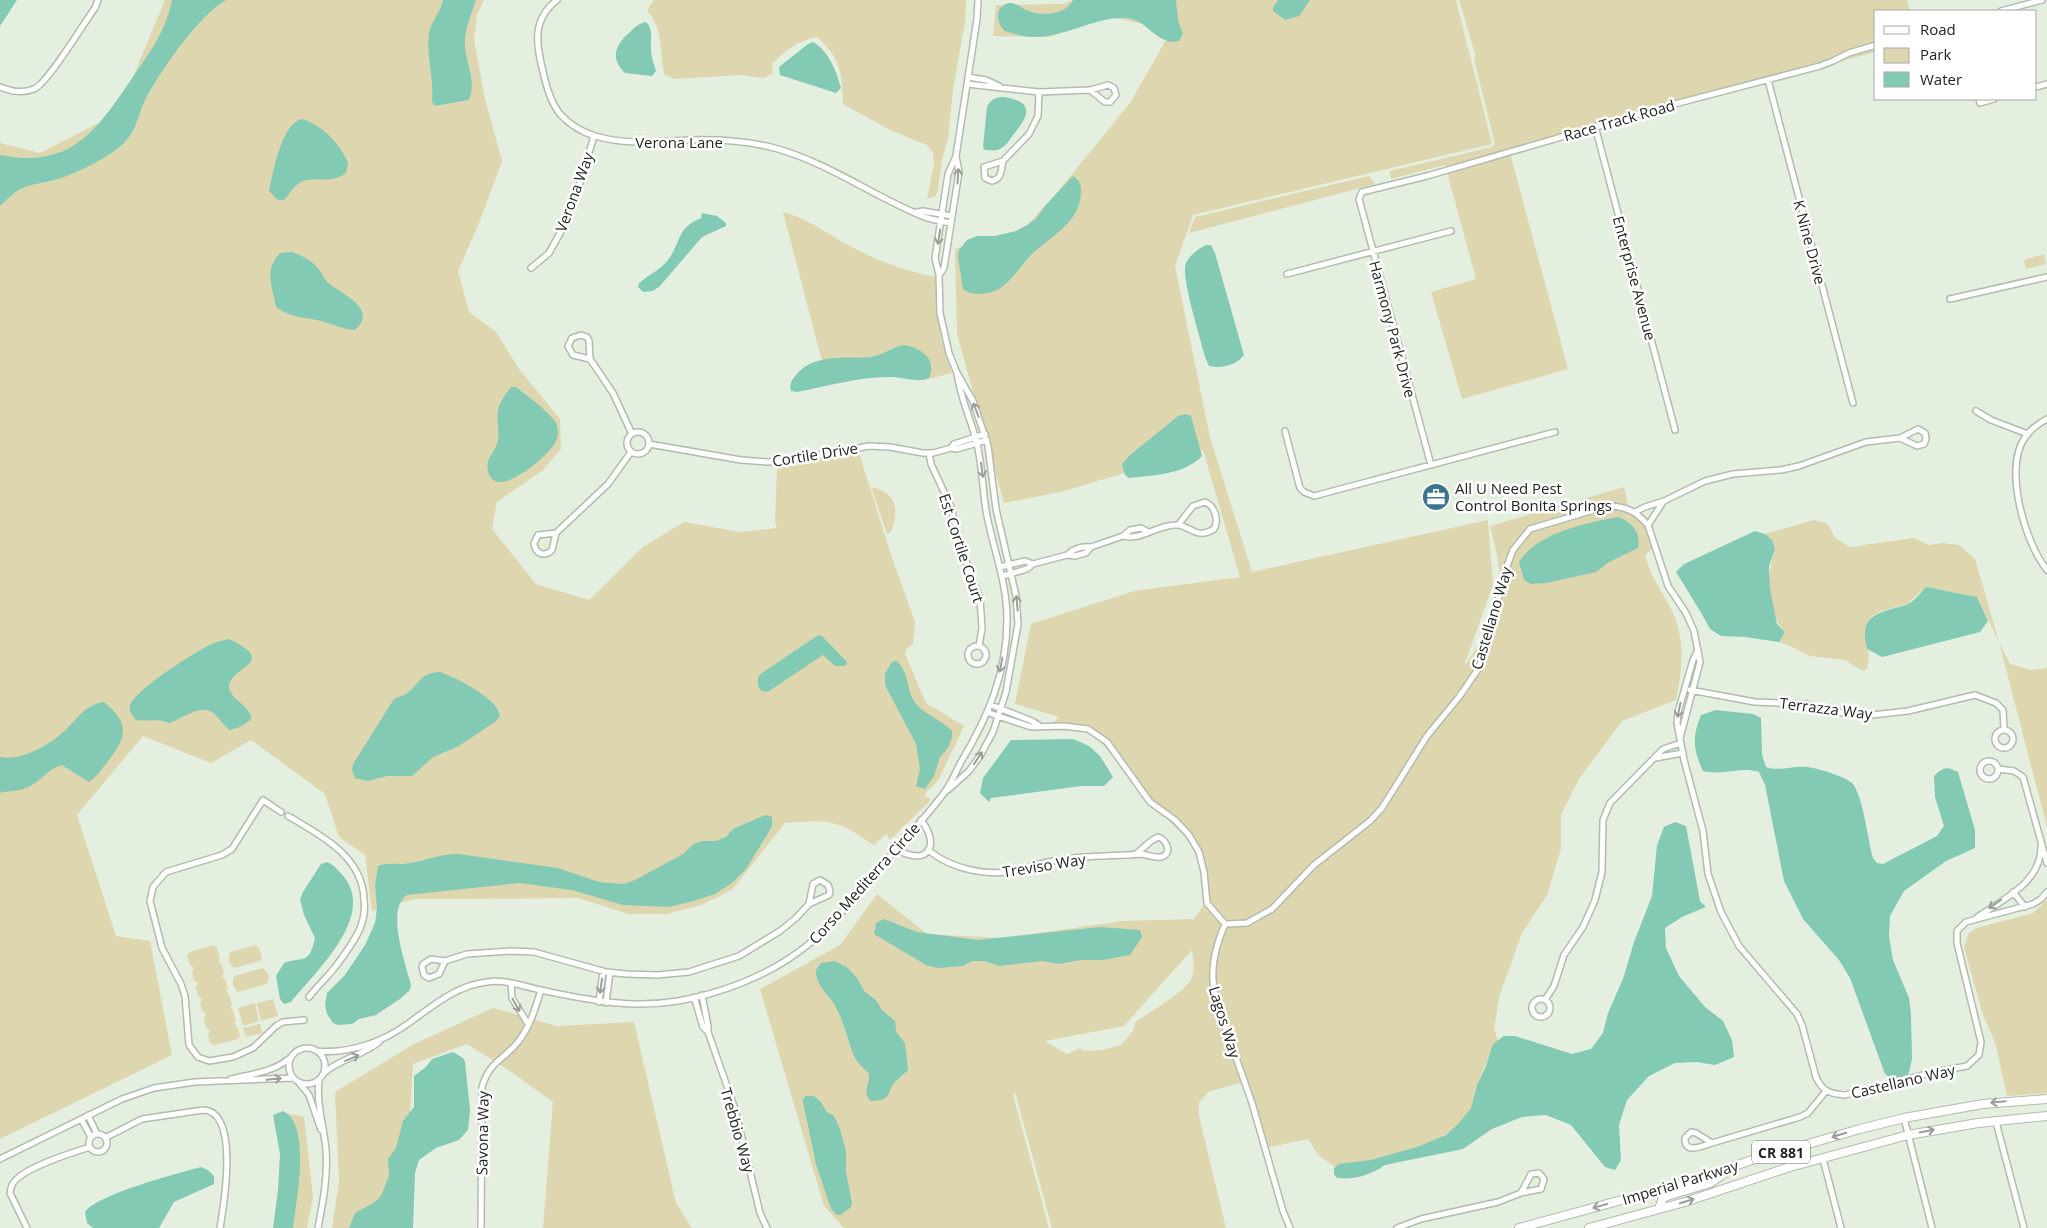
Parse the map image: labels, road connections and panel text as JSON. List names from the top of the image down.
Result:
{
  "streets": {
    "main road": ["CR 881", "Imperial Parkway"],
    "street": [
      "Race Track Road",
      "Verona Lane",
      "Verona Way",
      "K Nine Drive",
      "Enterprise Avenue",
      "Harmony Park Drive",
      "Cortile Drive",
      "Est Cortile Court",
      "Castellano Way",
      "Terrazza Way",
      "Treviso Way",
      "Corso Mediterra Circle",
      "Lagos Way",
      "Trebbio Way",
      "Savona Way"
    ]
  },
  "crossings": [
    ["Race Track Road", "K Nine Drive"],
    ["Race Track Road", "Enterprise Avenue"],
    ["Race Track Road", "Harmony Park Drive"],
    ["Verona Lane", "Verona Way"],
    ["Verona Lane", "Corso Mediterra Circle"],
    ["Cortile Drive", "Est Cortile Court"],
    ["Cortile Drive", "Corso Mediterra Circle"],
    ["Castellano Way", "Lagos Way"],
    ["Corso Mediterra Circle", "Trebbio Way"],
    ["Corso Mediterra Circle", "Savona Way"]
  ],
  "places": {
    "office": ["All U Need Pest Control Bonita Springs"]
  },
  "legend": ["Road", "Park", "Water"]
}
